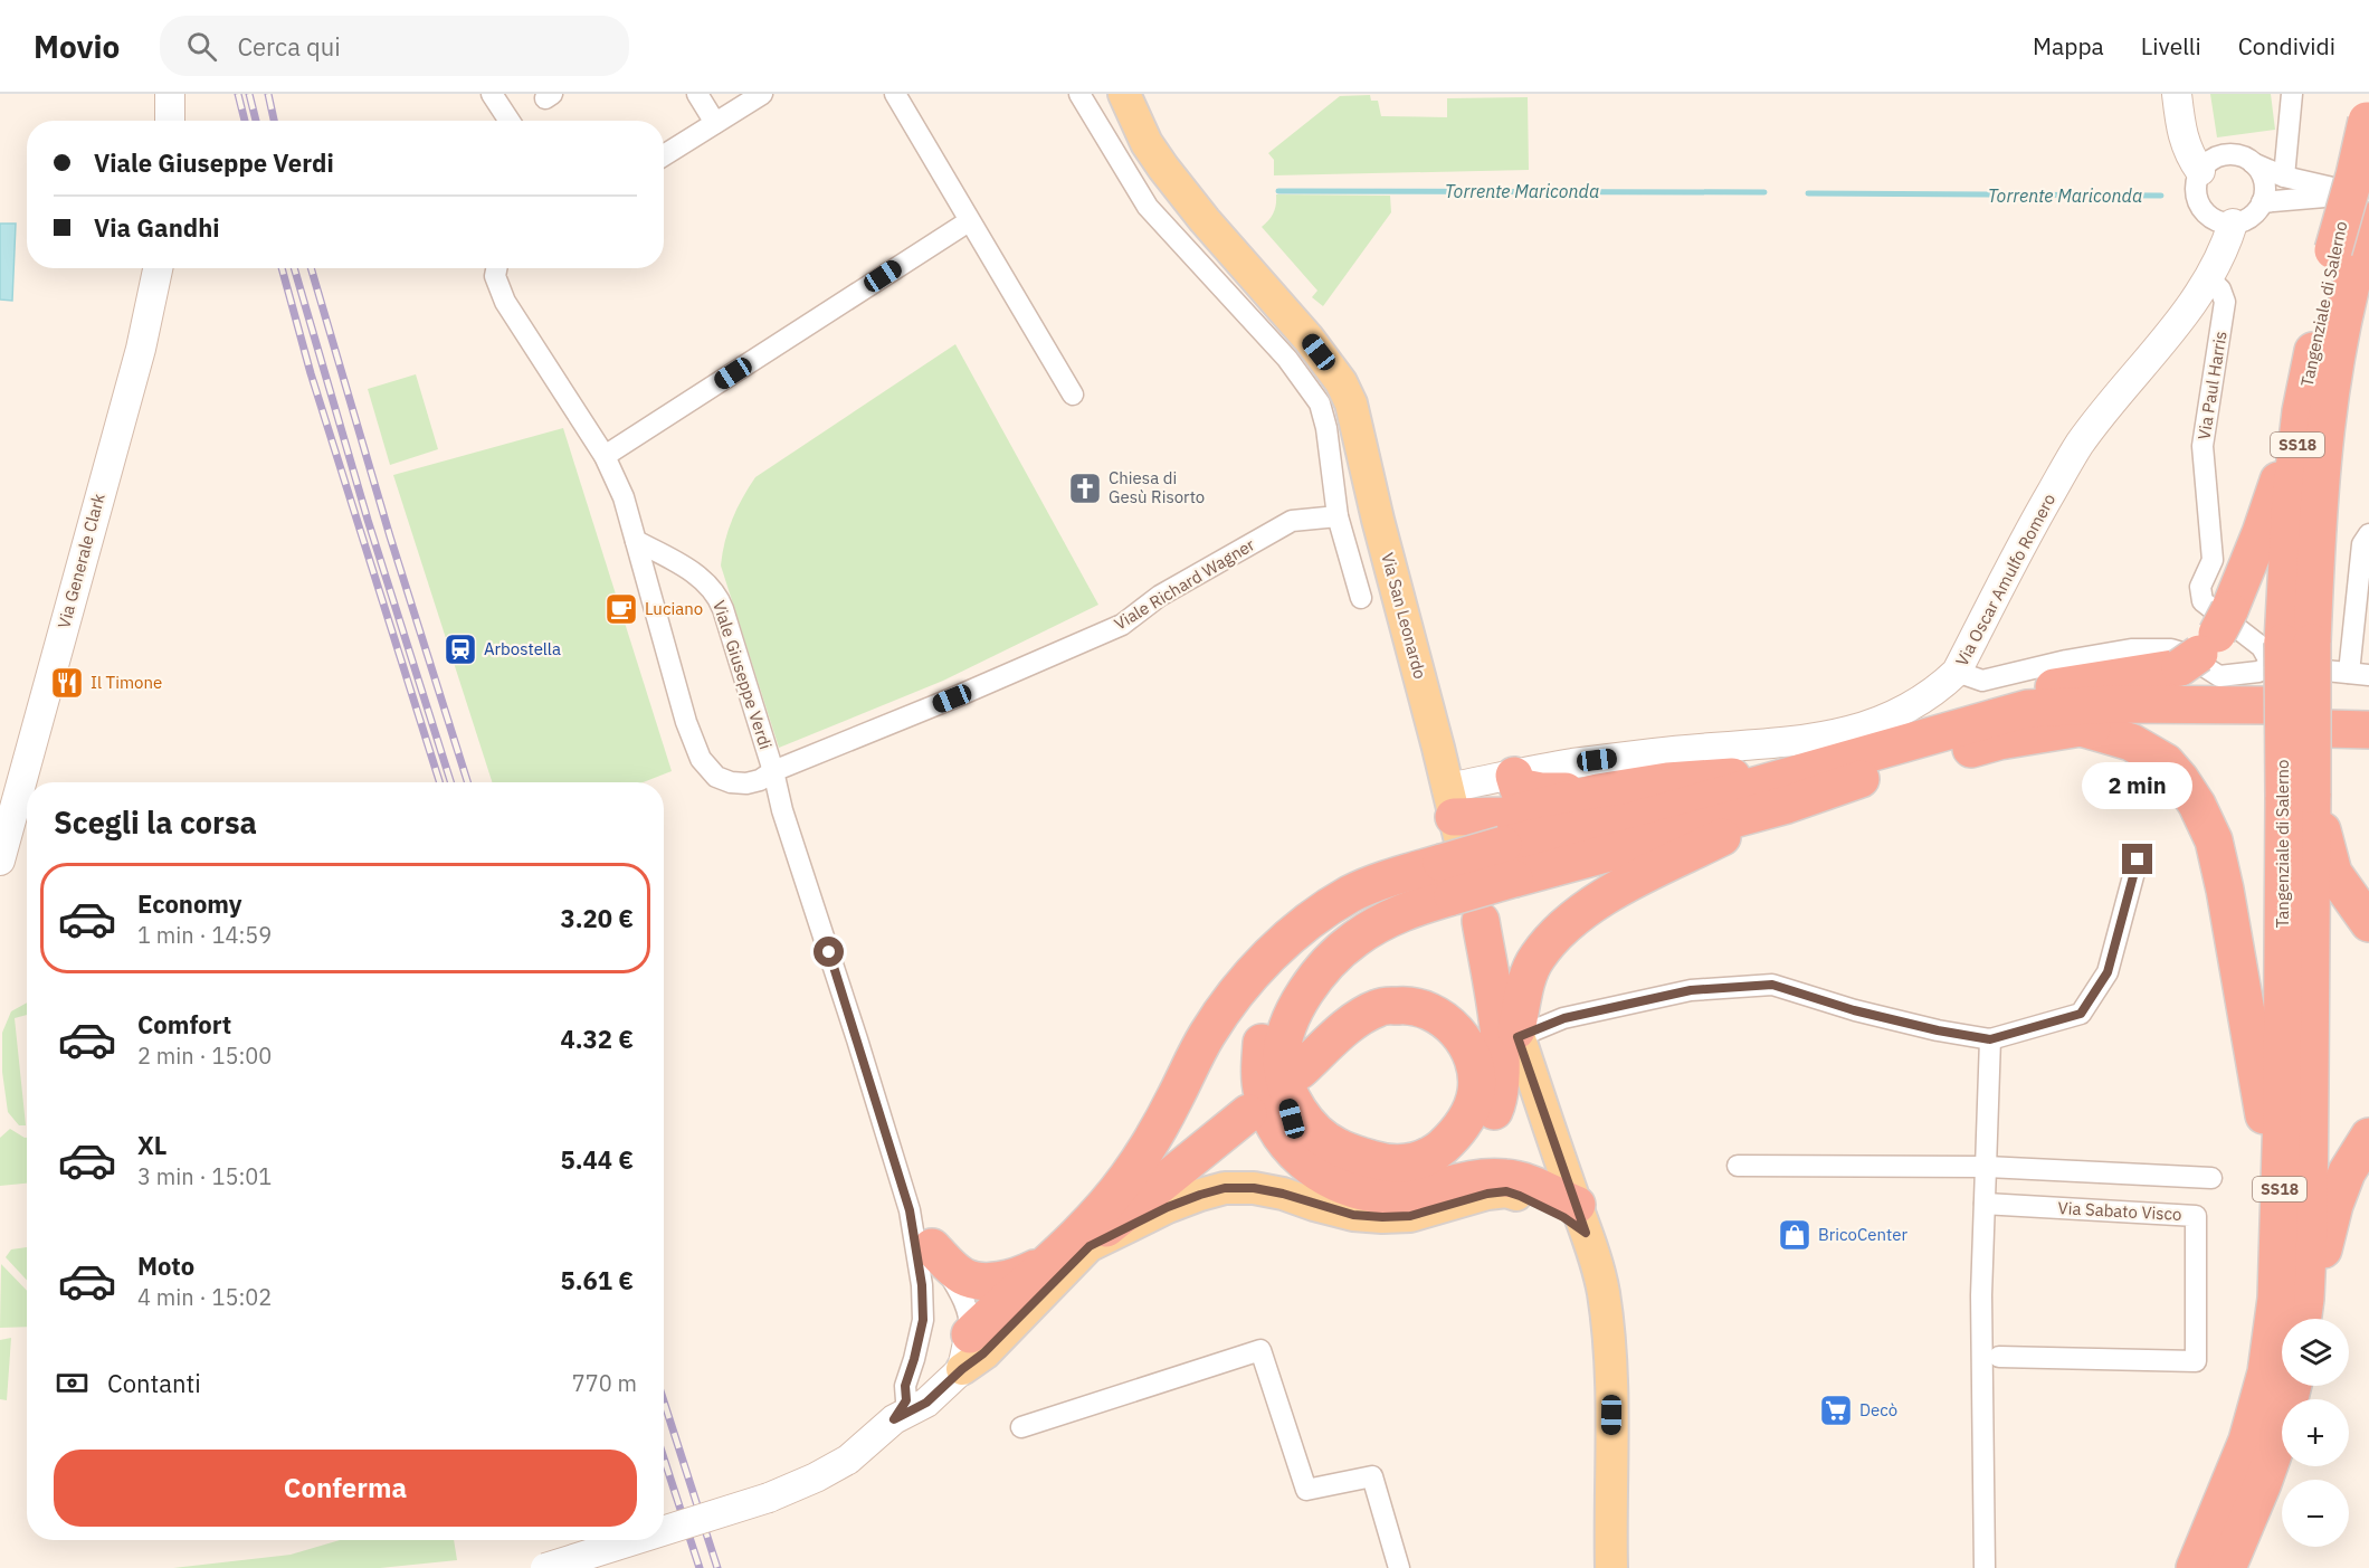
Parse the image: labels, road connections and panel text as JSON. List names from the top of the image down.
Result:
{
  "streets": {
    "highway": ["Tangenziale di Salerno", "SS18"],
    "main road": ["Via San Leonardo"],
    "street": [
      "Via Paul Harris",
      "Via Generale Clark",
      "Via Oscar Amulfo Romero",
      "Viale Richard Wagner",
      "Viale Giuseppe Verdi",
      "Via Sabato Visco"
    ]
  },
  "crossings": [
    ["Tangenziale di Salerno", "Via Paul Harris"],
    ["Via Paul Harris", "Via Oscar Amulfo Romero"],
    ["Via Oscar Amulfo Romero", "Via San Leonardo"],
    ["Viale Richard Wagner", "Viale Giuseppe Verdi"]
  ],
  "water": ["Torrente Mariconda"],
  "places": {
    "church": ["Chiesa di Gesù Risorto"],
    "cafe": ["Luciano"],
    "station": ["Arbostella"],
    "restaurant": ["Il Timone"],
    "shop": ["BricoCenter"],
    "supermarket": ["Decò"]
  },
  "page": {
    "header": "Movio",
    "search": "Cerca qui",
    "nav": ["Mappa", "Livelli", "Condividi"],
    "banner": ["Viale Giuseppe Verdi", "Via Gandhi"],
    "bubble": "2 min",
    "heading": "Scegli la corsa",
    "list": [
      {
        "name": "Economy",
        "note": "1 min · 14:59",
        "value": "3.20 €"
      },
      {
        "name": "Comfort",
        "note": "2 min · 15:00",
        "value": "4.32 €"
      },
      {
        "name": "XL",
        "note": "3 min · 15:01",
        "value": "5.44 €"
      },
      {
        "name": "Moto",
        "note": "4 min · 15:02",
        "value": "5.61 €"
      }
    ],
    "map_buttons": ["+", "−"],
    "pay": ["Contanti", "770 m"],
    "buttons": "Conferma"
  }
}
